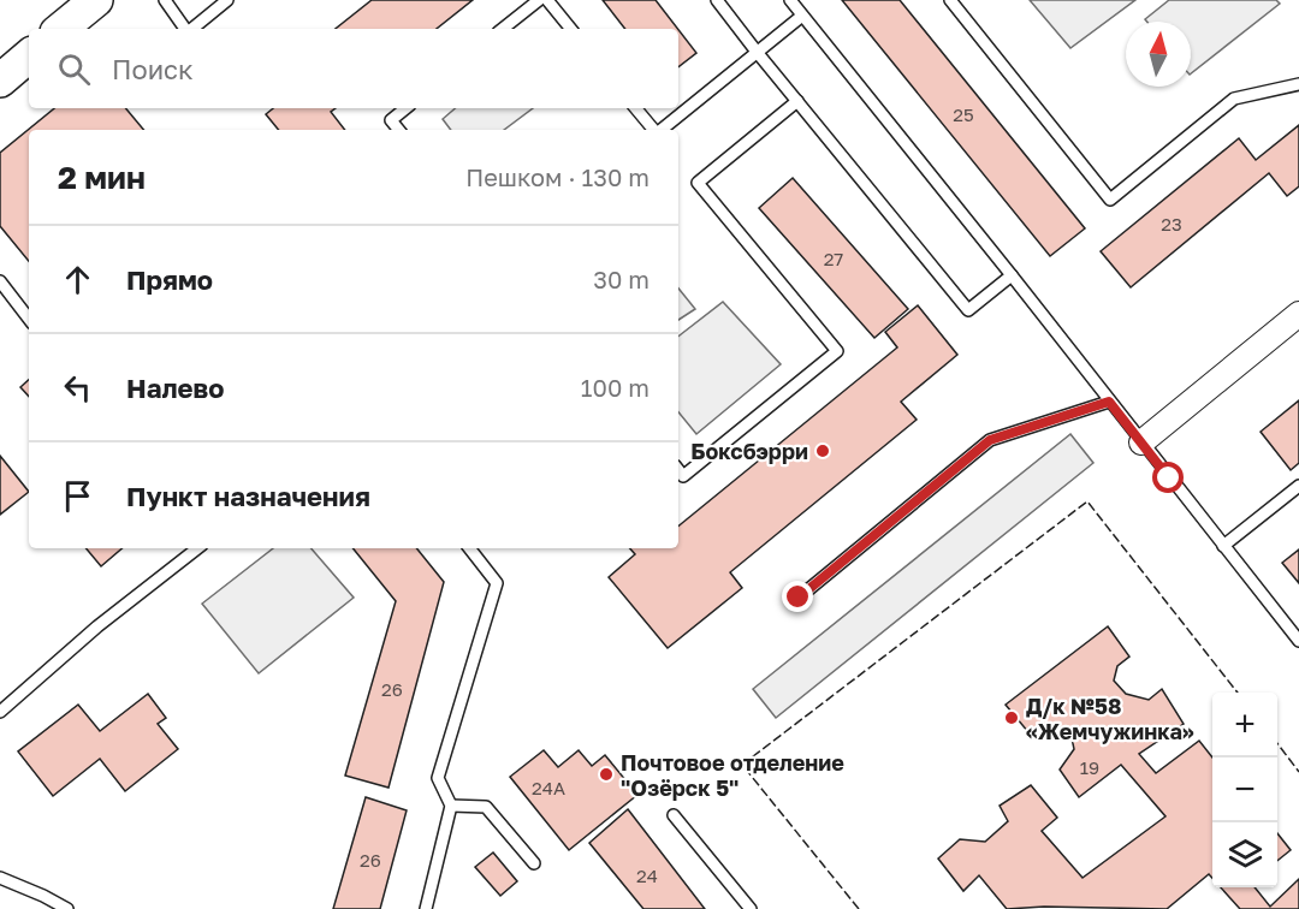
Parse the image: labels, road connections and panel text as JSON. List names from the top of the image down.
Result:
{
  "places": ["Боксбэрри", "Д/к №58 «Жемчужинка»", "Почтовое отделение \"Озёрск 5\""],
  "house_numbers": [
    "25",
    "23",
    "27",
    "26",
    "19",
    "24А",
    "26",
    "24"
  ],
  "north": "top",
  "page": {
    "search": "Поиск",
    "heading": ["2 мин", "Пешком · 130 m"],
    "list": [
      ["Прямо", "30 m"],
      ["Налево", "100 m"],
      "Пункт назначения"
    ],
    "map_buttons": ["+", "−"]
  }
}
